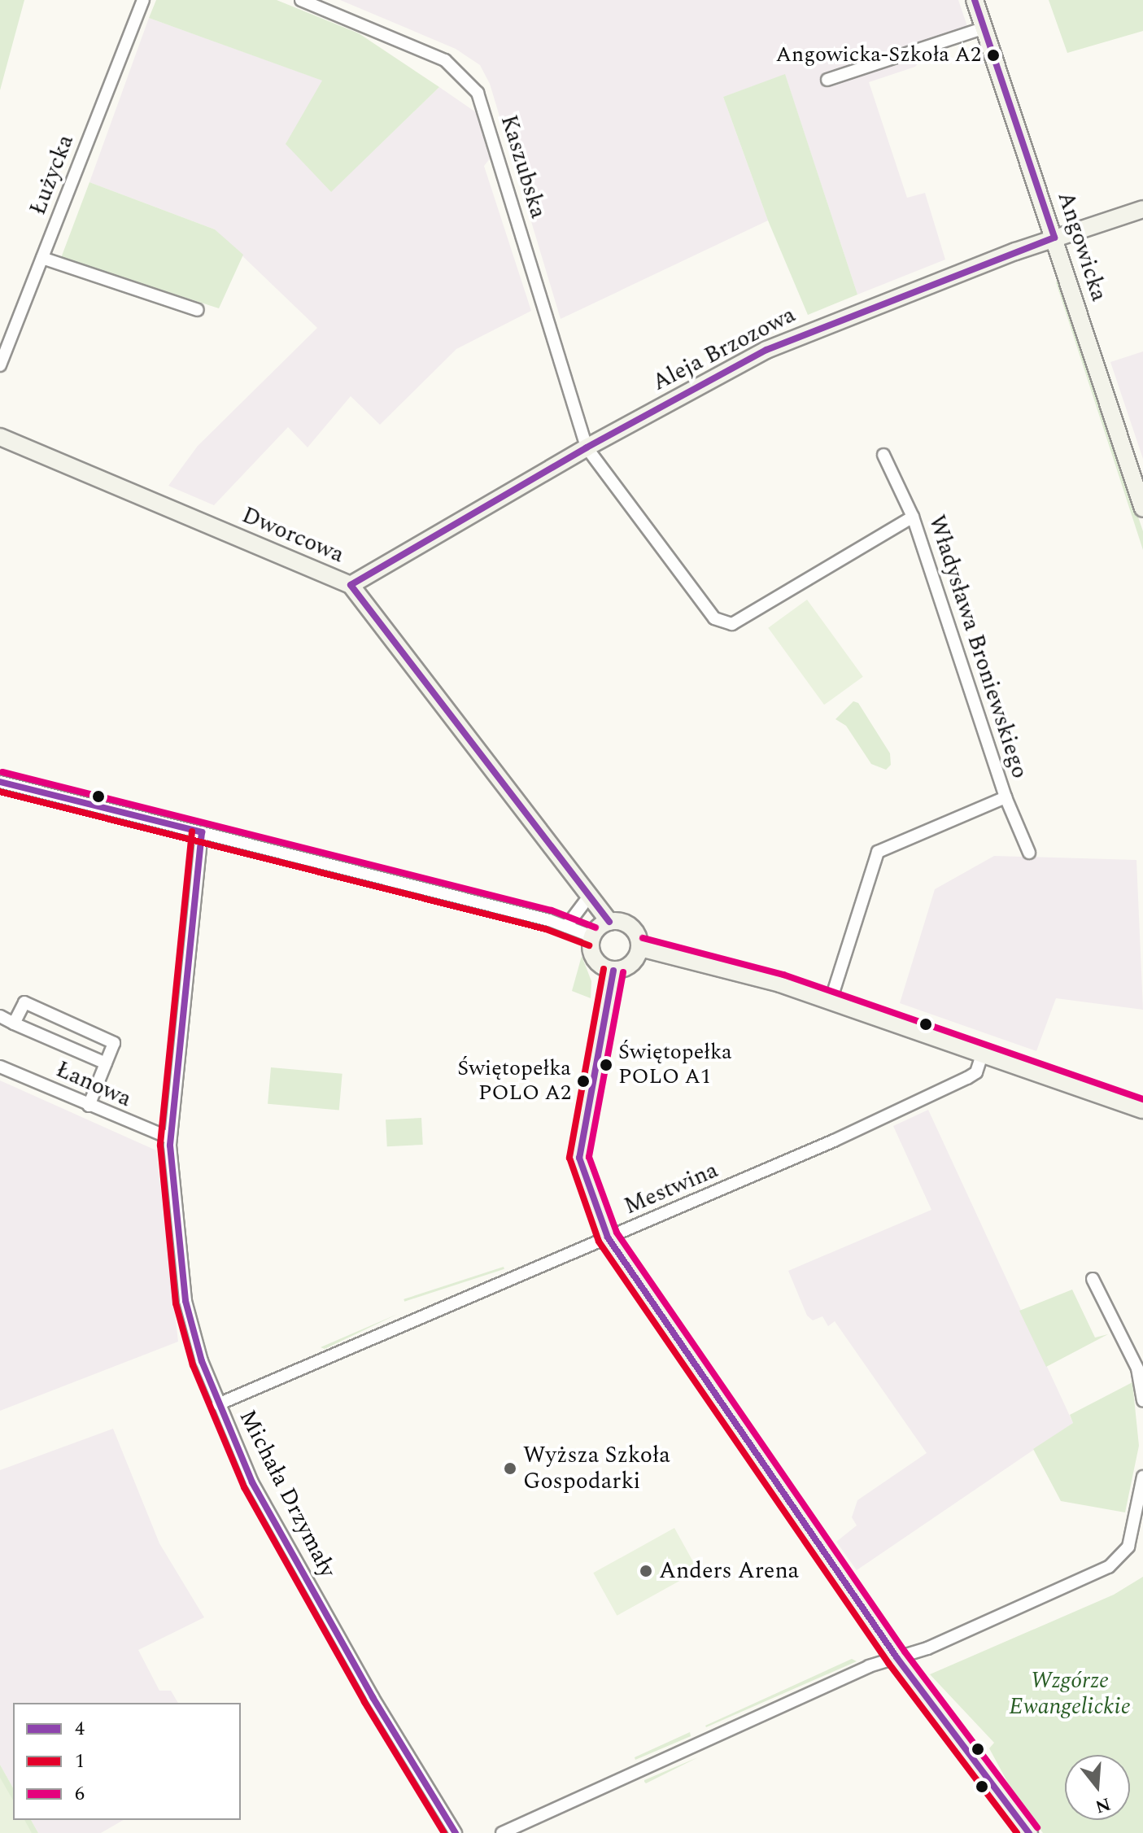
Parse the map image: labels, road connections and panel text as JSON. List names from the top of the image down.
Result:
{
  "streets": {
    "street": [
      "Kaszubska",
      "Łużycka",
      "Angowicka",
      "Aleja Brzozowa",
      "Dworcowa",
      "Władysława Broniewskiego",
      "Łanowa",
      "Mestwina",
      "Michała Drzymały"
    ]
  },
  "crossings": [
    ["Kaszubska", "Aleja Brzozowa"],
    ["Kaszubska", "Władysława Broniewskiego"],
    ["Angowicka", "Aleja Brzozowa"],
    ["Aleja Brzozowa", "Dworcowa"],
    ["Łanowa", "Michała Drzymały"],
    ["Mestwina", "Michała Drzymały"]
  ],
  "parks": ["Wzgórze Ewangelickie"],
  "places": [
    "Angowicka-Szkoła A2",
    "Świętopełka POLO A1",
    "Świętopełka POLO A2",
    "Wyższa Szkoła Gospodarki",
    "Anders Arena"
  ],
  "lines": ["transit line 4", "transit line 6", "transit line 1"],
  "legend": ["4", "1", "6"],
  "north": "bottom"
}
